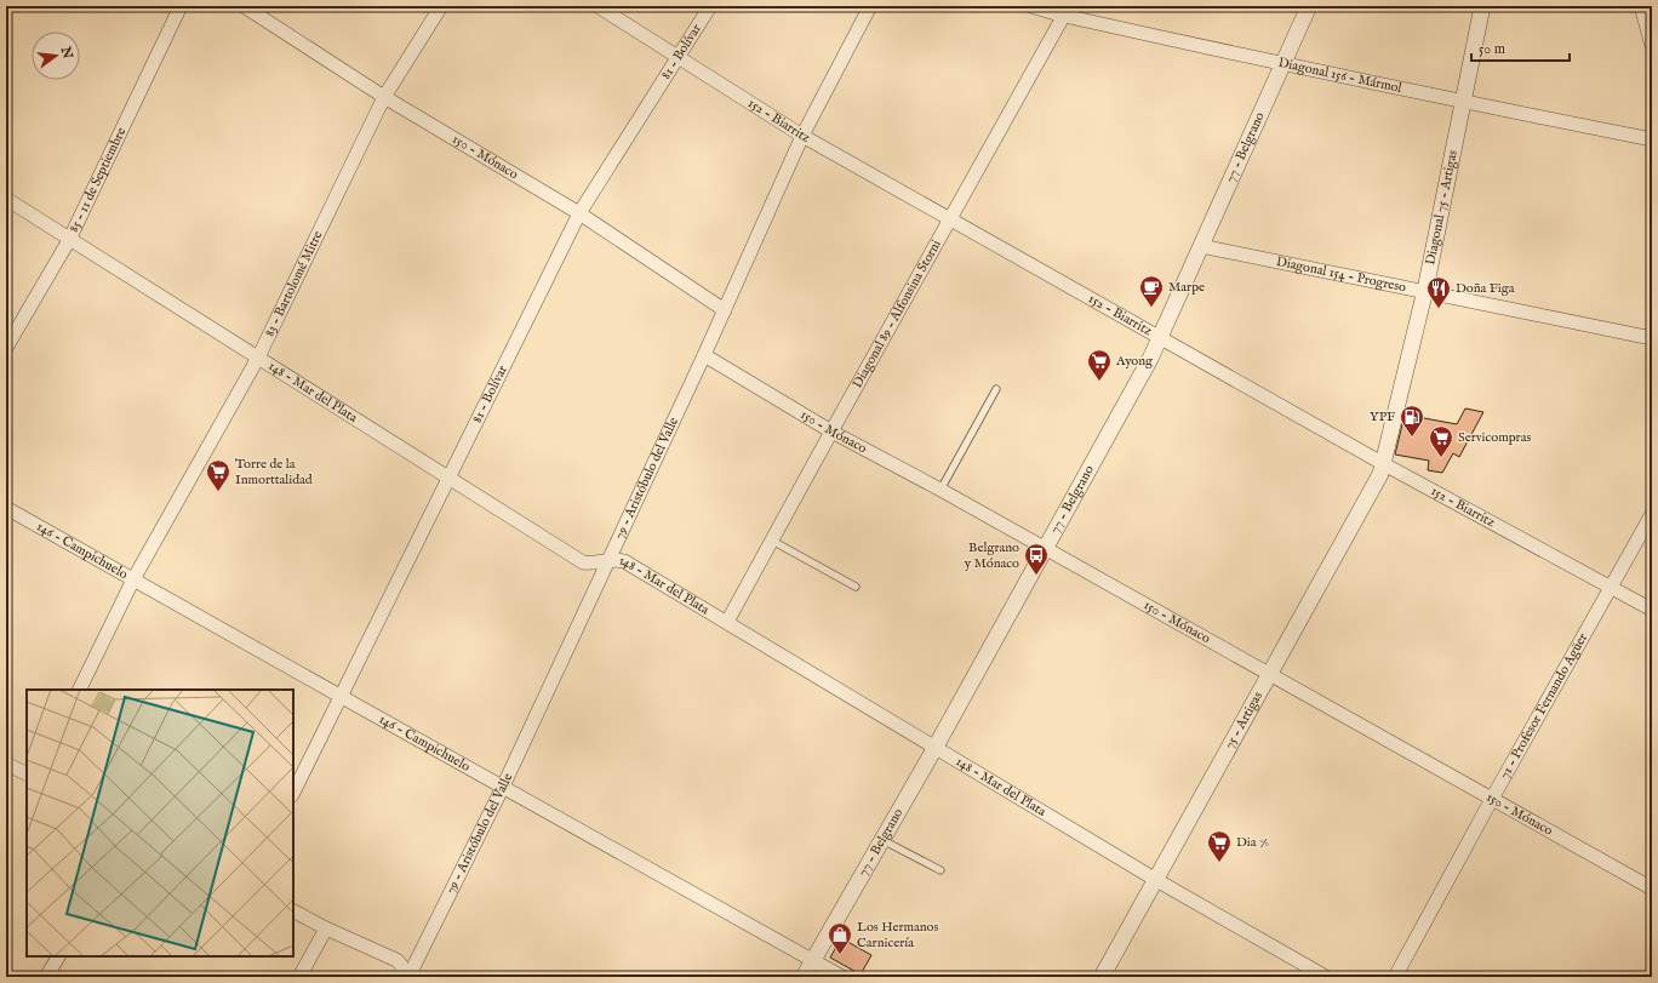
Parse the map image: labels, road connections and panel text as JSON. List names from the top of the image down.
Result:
{
  "streets": {
    "street": [
      "81 - Bolívar",
      "Diagonal 156 - Mármol",
      "152 - Biarritz",
      "77 - Belgrano",
      "150 - Mónaco",
      "85 - 11 de Septiembre",
      "Diagonal 75 - Artigas",
      "Diagonal 154 - Progreso",
      "83 - Bartolomé Mitre",
      "Diagonal 89 - Alfonsina Storni",
      "148 - Mar del Plata",
      "79 - Aristóbulo del Valle",
      "146 - Campichuelo",
      "71 - Profesor Fernando Agüer",
      "75 - Artigas"
    ]
  },
  "crossings": [
    ["81 - Bolívar", "152 - Biarritz"],
    ["81 - Bolívar", "150 - Mónaco"],
    ["81 - Bolívar", "148 - Mar del Plata"],
    ["81 - Bolívar", "146 - Campichuelo"],
    ["Diagonal 156 - Mármol", "77 - Belgrano"],
    ["Diagonal 156 - Mármol", "Diagonal 75 - Artigas"],
    ["Diagonal 156 - Mármol", "Diagonal 89 - Alfonsina Storni"],
    ["152 - Biarritz", "77 - Belgrano"],
    ["152 - Biarritz", "Diagonal 75 - Artigas"],
    ["152 - Biarritz", "Diagonal 89 - Alfonsina Storni"],
    ["152 - Biarritz", "79 - Aristóbulo del Valle"],
    ["152 - Biarritz", "71 - Profesor Fernando Agüer"],
    ["152 - Biarritz", "75 - Artigas"],
    ["77 - Belgrano", "150 - Mónaco"],
    ["77 - Belgrano", "Diagonal 154 - Progreso"],
    ["77 - Belgrano", "148 - Mar del Plata"],
    ["77 - Belgrano", "146 - Campichuelo"],
    ["150 - Mónaco", "83 - Bartolomé Mitre"],
    ["150 - Mónaco", "Diagonal 89 - Alfonsina Storni"],
    ["150 - Mónaco", "79 - Aristóbulo del Valle"],
    ["150 - Mónaco", "71 - Profesor Fernando Agüer"],
    ["150 - Mónaco", "75 - Artigas"],
    ["85 - 11 de Septiembre", "148 - Mar del Plata"],
    ["Diagonal 75 - Artigas", "Diagonal 154 - Progreso"],
    ["Diagonal 75 - Artigas", "75 - Artigas"],
    ["83 - Bartolomé Mitre", "148 - Mar del Plata"],
    ["83 - Bartolomé Mitre", "146 - Campichuelo"],
    ["Diagonal 89 - Alfonsina Storni", "148 - Mar del Plata"],
    ["148 - Mar del Plata", "79 - Aristóbulo del Valle"],
    ["148 - Mar del Plata", "75 - Artigas"],
    ["79 - Aristóbulo del Valle", "146 - Campichuelo"]
  ],
  "places": {
    "cafe": ["Marpe"],
    "restaurant": ["Doña Figa"],
    "supermarket": [
      "Ayong",
      "Servicompras",
      "Torre de la Inmorttalidad",
      "Dia %"
    ],
    "fuel station": ["YPF"],
    "bus stop": ["Belgrano y Mónaco"],
    "shop": ["Los Hermanos Carnicería"]
  },
  "scale_bar": "50 m",
  "north": "right"
}
